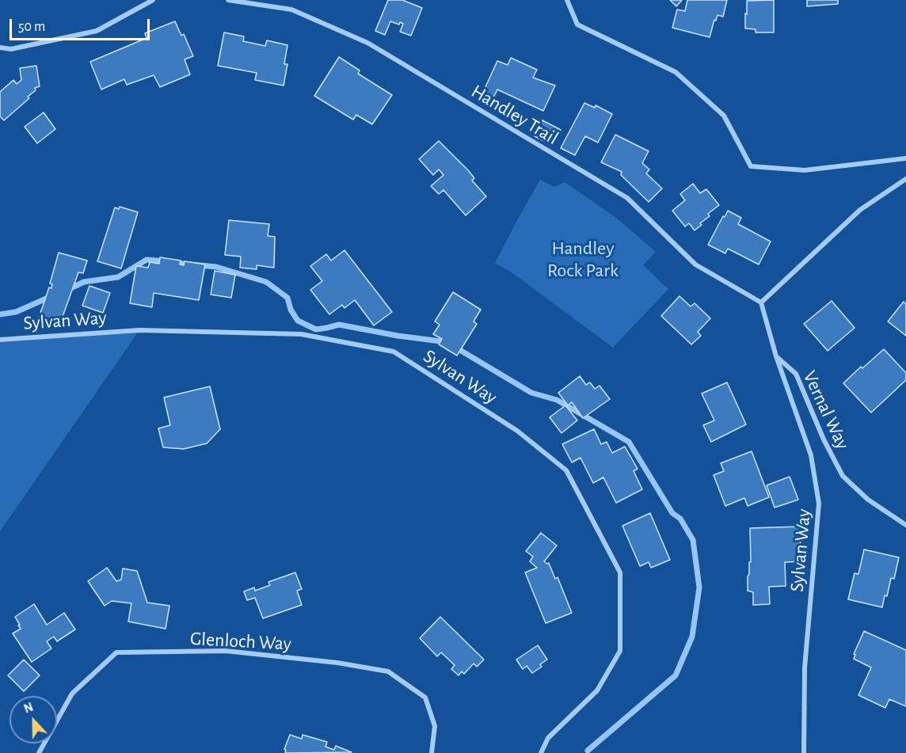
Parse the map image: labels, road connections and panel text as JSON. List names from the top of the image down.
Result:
{
  "streets": {
    "street": [
      "Handley Trail",
      "Sylvan Way",
      "Vernal Way",
      "Glenloch Way"
    ]
  },
  "crossings": [
    ["Sylvan Way", "Vernal Way"]
  ],
  "parks": ["Handley Rock Park"],
  "scale_bar": "50 m",
  "north": "top"
}
